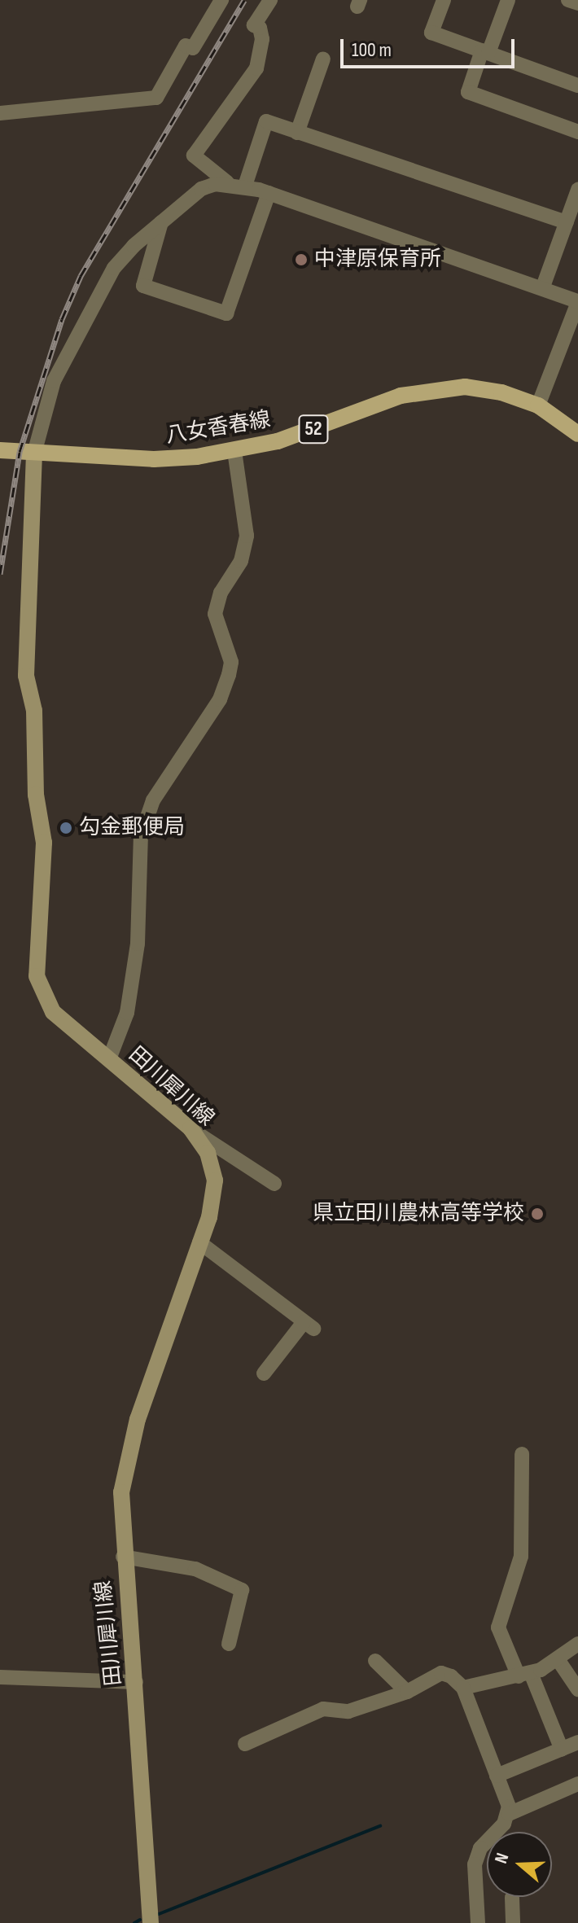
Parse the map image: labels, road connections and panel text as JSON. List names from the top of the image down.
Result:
{
  "streets": {
    "main road": ["八女香春線", "52", "田川犀川線"]
  },
  "crossings": [
    ["八女香春線", "田川犀川線"]
  ],
  "places": ["中津原保育所", "勾金郵便局", "県立田川農林高等学校"],
  "scale_bar": "100 m",
  "north": "left"
}
